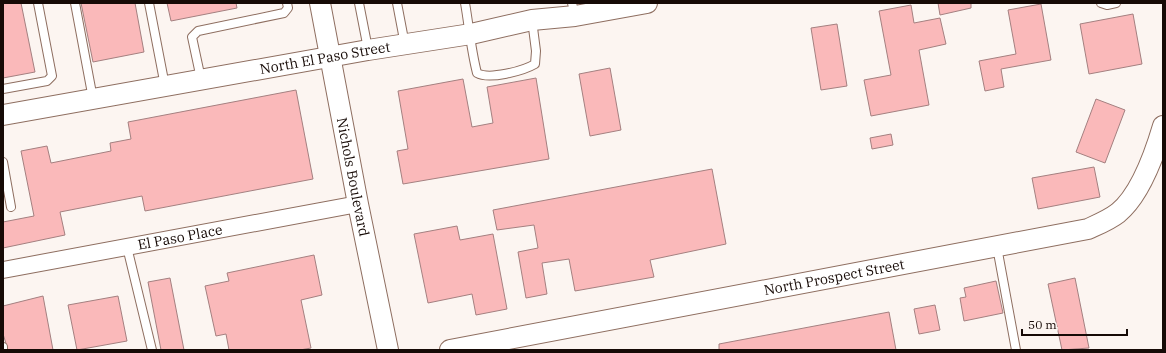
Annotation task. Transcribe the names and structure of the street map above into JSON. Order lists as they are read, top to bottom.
{
  "streets": {
    "street": [
      "North El Paso Street",
      "Nichols Boulevard",
      "El Paso Place",
      "North Prospect Street"
    ]
  },
  "crossings": [
    ["North El Paso Street", "Nichols Boulevard"],
    ["Nichols Boulevard", "El Paso Place"]
  ],
  "scale_bar": "50 m"
}
